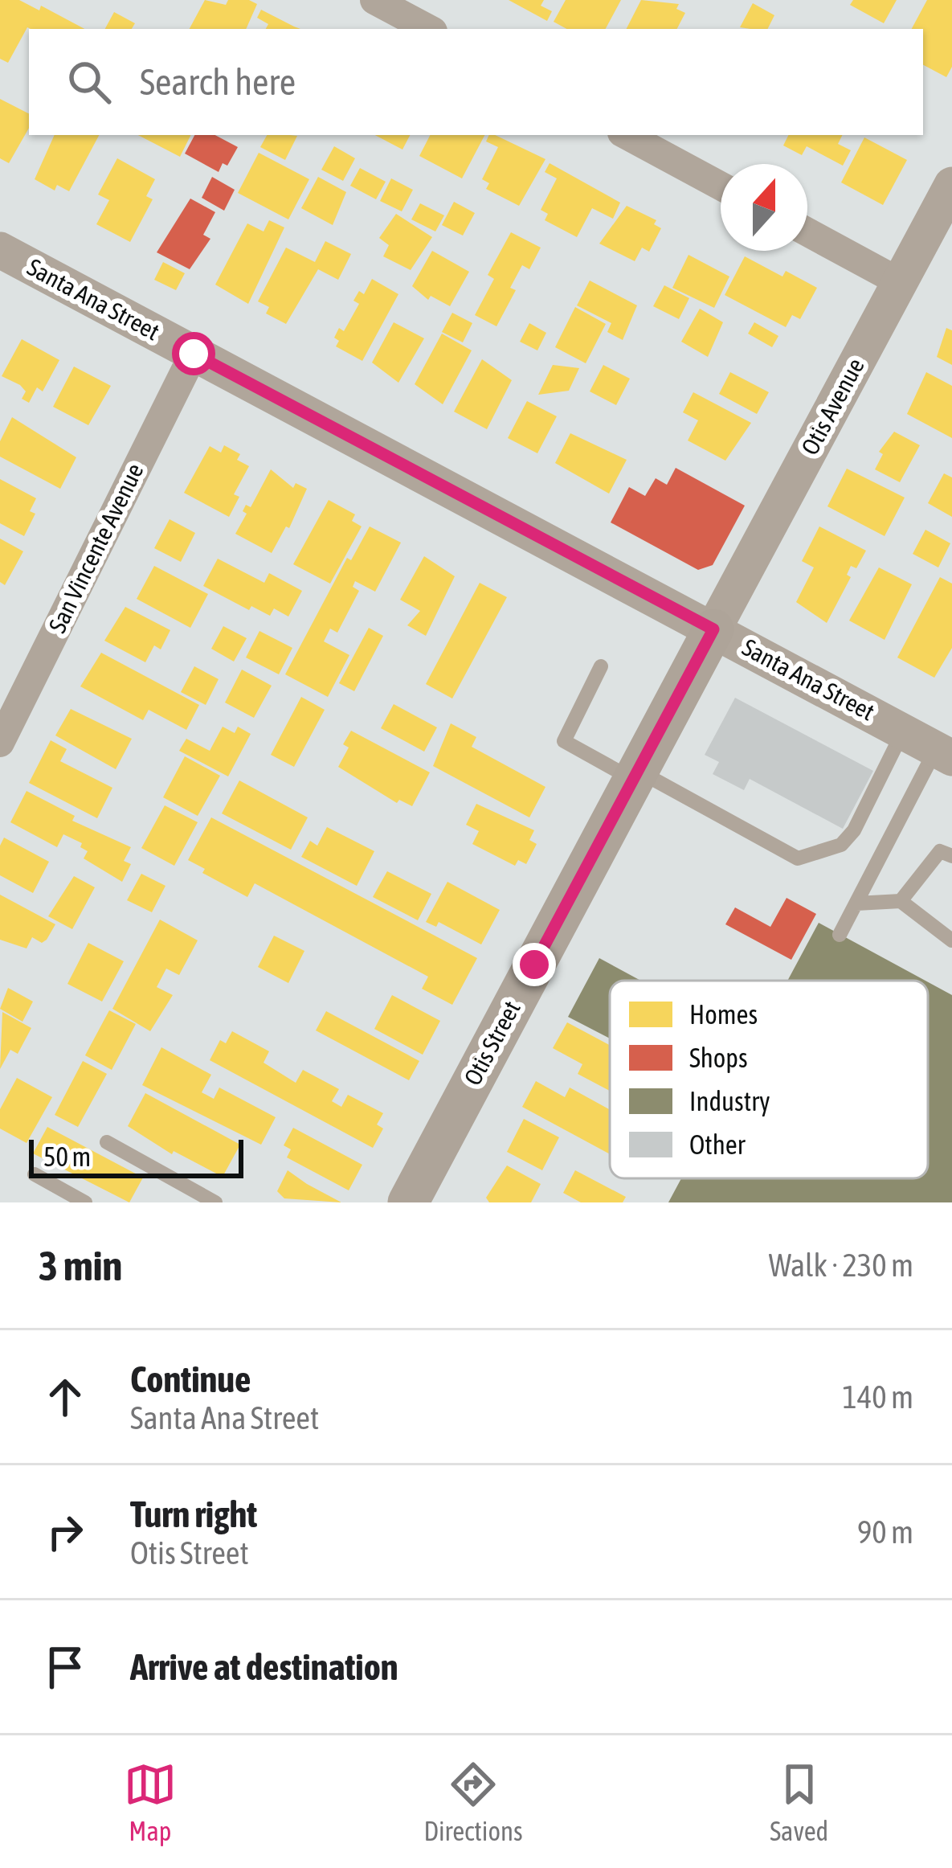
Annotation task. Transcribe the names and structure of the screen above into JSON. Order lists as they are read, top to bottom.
{
  "streets": {
    "main road": ["Otis Street"],
    "street": ["Santa Ana Street", "Otis Avenue", "San Vincente Avenue"]
  },
  "crossings": [
    ["Santa Ana Street", "Otis Avenue"],
    ["Santa Ana Street", "San Vincente Avenue"],
    ["Santa Ana Street", "Otis Street"],
    ["Otis Avenue", "Otis Street"]
  ],
  "legend": [
    "Homes",
    "Shops",
    "Industry",
    "Other"
  ],
  "scale_bar": "50 m",
  "north": "top",
  "page": {
    "search": "Search here",
    "scale": "50 m",
    "heading": ["3 min", "Walk · 230 m"],
    "list": [
      ["Continue", "Santa Ana Street", "140 m"],
      ["Turn right", "Otis Street", "90 m"],
      "Arrive at destination"
    ],
    "nav": ["Map", "Directions", "Saved"]
  }
}
